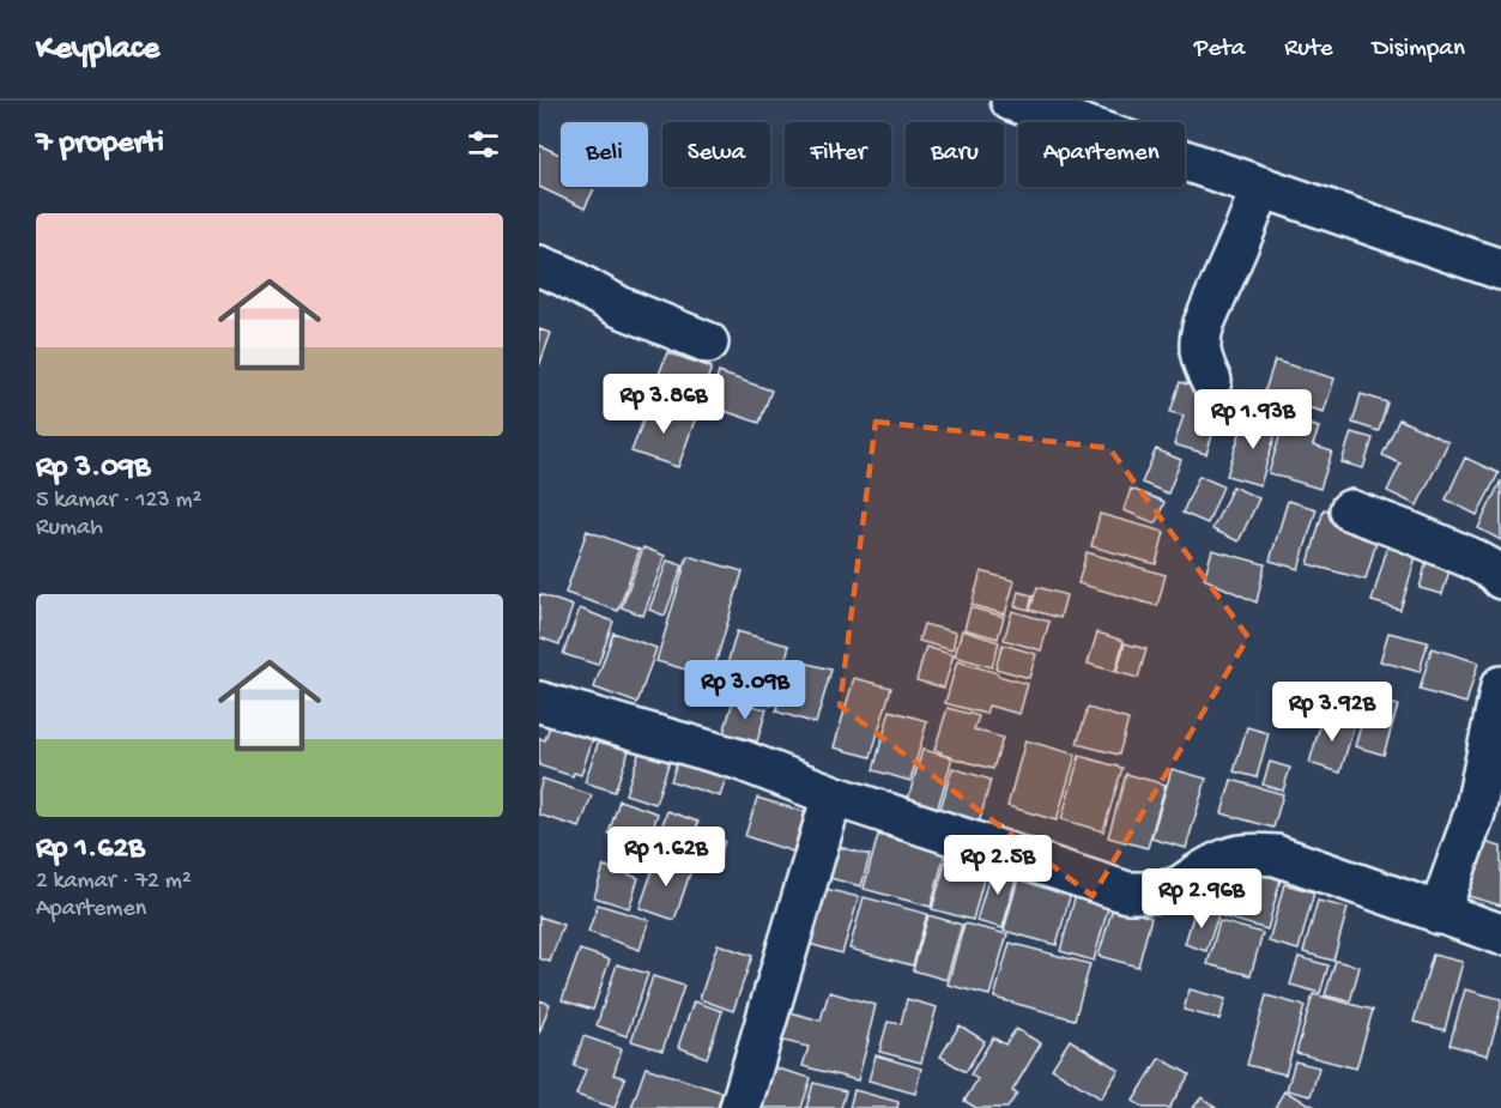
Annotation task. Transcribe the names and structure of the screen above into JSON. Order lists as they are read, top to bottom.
{
  "page": {
    "header": "Keyplace",
    "nav": ["Peta", "Rute", "Disimpan"],
    "heading": "7 properti",
    "chip": [
      "Beli",
      "Sewa",
      "Filter",
      "Baru",
      "Apartemen"
    ],
    "list": [
      {
        "name": "Rp 3.09B",
        "note": "5 kamar · 123 m² · Rumah"
      },
      {
        "name": "Rp 1.62B",
        "note": "2 kamar · 72 m² · Apartemen"
      }
    ],
    "price": [
      "Rp 3.86B",
      "Rp 1.93B",
      "Rp 3.09B",
      "Rp 3.92B",
      "Rp 1.62B",
      "Rp 2.5B",
      "Rp 2.96B"
    ]
  }
}
